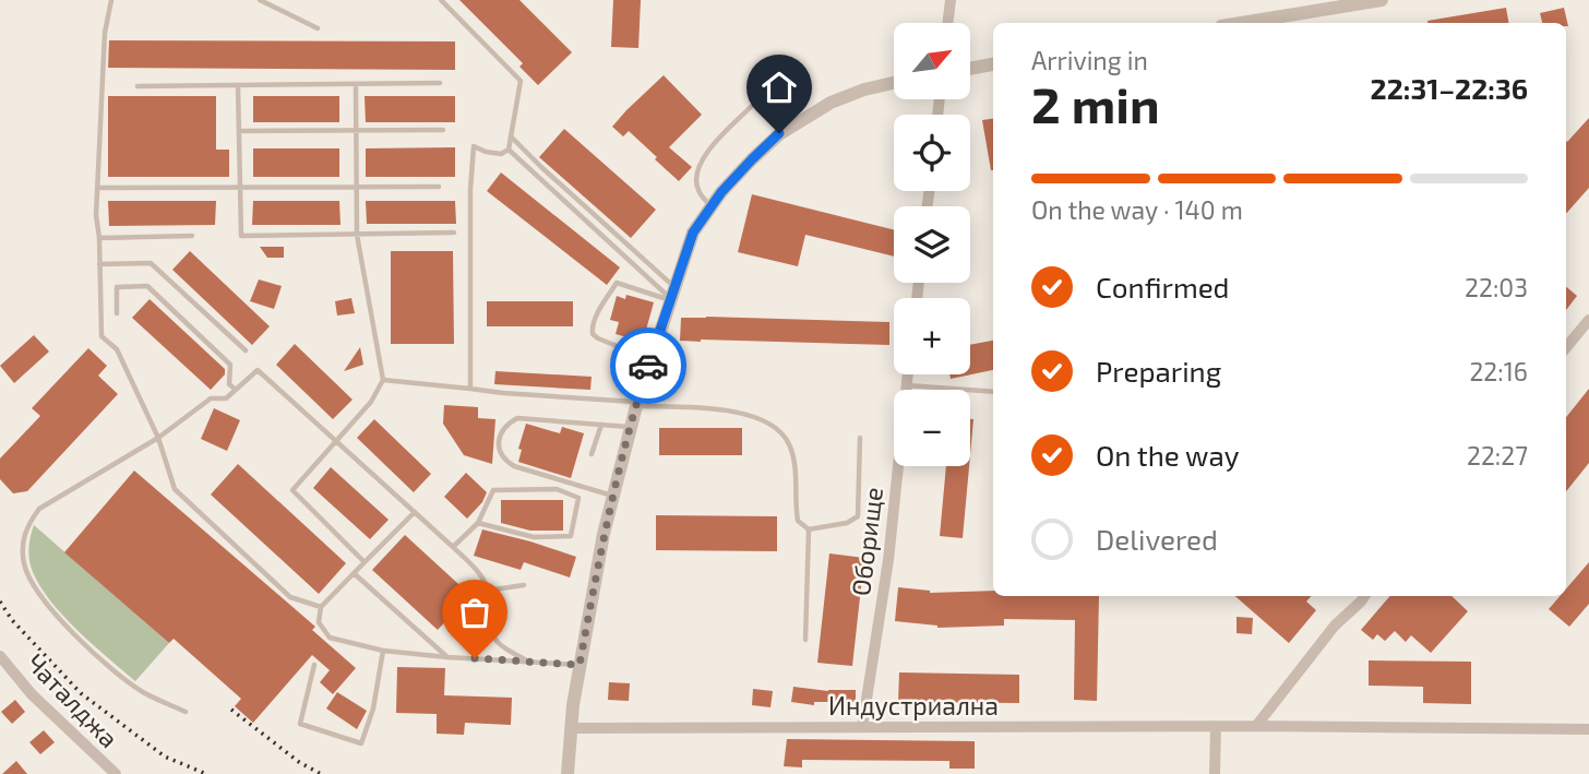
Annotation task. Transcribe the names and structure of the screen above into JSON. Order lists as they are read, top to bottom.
{
  "streets": {
    "street": ["Оборище", "Чаталджа", "Индустриална"]
  },
  "crossings": [
    ["Оборище", "Индустриална"]
  ],
  "north": "top right",
  "page": {
    "map_buttons": ["+", "−"],
    "heading": ["2 min", "Arriving in", "22:31–22:36"],
    "bar": "On the way · 140 m",
    "list": [
      ["Confirmed", "22:03"],
      ["Preparing", "22:16"],
      ["On the way", "22:27"],
      "Delivered"
    ]
  }
}
